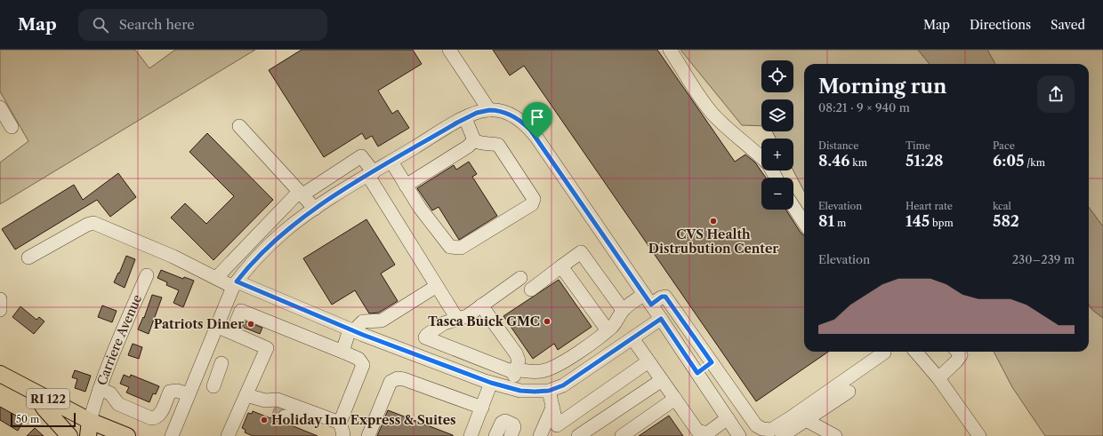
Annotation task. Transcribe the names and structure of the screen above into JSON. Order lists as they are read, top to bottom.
{
  "streets": {
    "main road": ["RI 122"],
    "street": ["Carriere Avenue"]
  },
  "crossings": [
    ["Carriere Avenue", "RI 122"]
  ],
  "places": [
    "CVS Health Distrubution Center",
    "Tasca Buick GMC",
    "Patriots Diner",
    "Holiday Inn Express & Suites"
  ],
  "scale_bar": "50 m",
  "page": {
    "header": "Map",
    "search": "Search here",
    "nav": ["Map", "Directions", "Saved"],
    "map_buttons": ["+", "−"],
    "heading": ["Morning run", "08:21 · 9 × 940 m"],
    "stats": [
      ["Distance", "8.46 km"],
      ["Time", "51:28"],
      ["Pace", "6:05 /km"],
      ["Elevation", "81 m"],
      ["Heart rate", "145 bpm"],
      ["kcal", "582"]
    ],
    "chart": ["Elevation", "230–239 m"],
    "scale": "50 m"
  }
}
